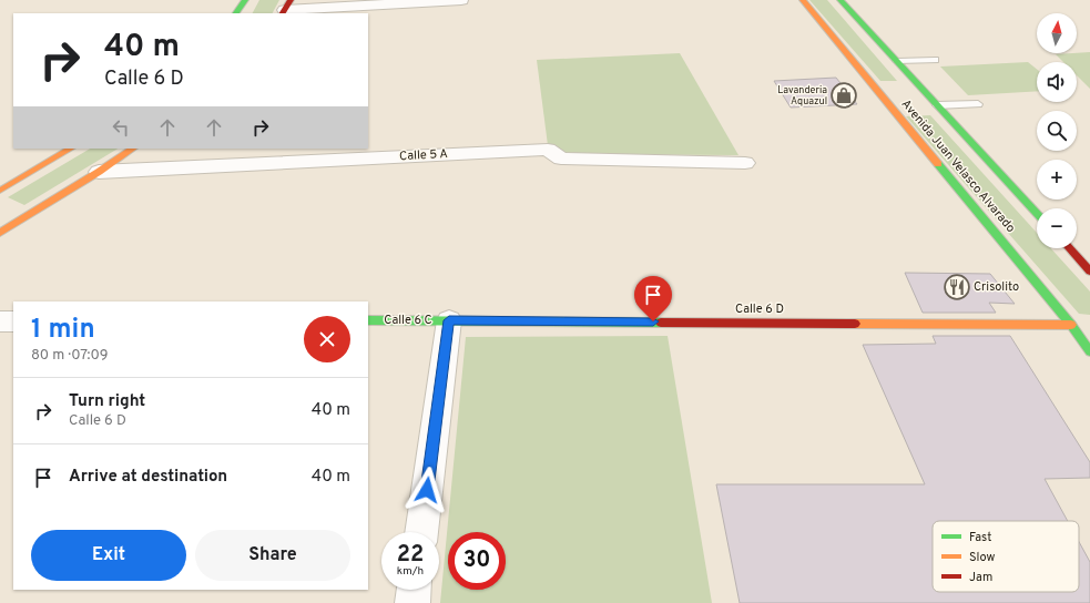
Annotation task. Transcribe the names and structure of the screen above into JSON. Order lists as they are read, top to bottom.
{
  "streets": {
    "main road": ["Avenida Juan Velasco Alvarado", "Calle 6 D", "Calle 6 C"],
    "street": ["Calle 5 A"]
  },
  "crossings": [
    ["Avenida Juan Velasco Alvarado", "Calle 6 D"],
    ["Calle 6 D", "Calle 6 C"]
  ],
  "places": {
    "shop": ["Lavanderia Aquazul"],
    "restaurant": ["Crisolito"]
  },
  "legend": ["Fast", "Slow", "Jam"],
  "north": "top",
  "page": {
    "map_buttons": ["+", "−"],
    "turn": ["40 m", "Calle 6 D"],
    "heading": ["1 min", "80 m · 07:09"],
    "list": [
      {
        "name": "Turn right",
        "note": "Calle 6 D",
        "value": "40 m"
      },
      {
        "name": "Arrive at destination",
        "value": "40 m"
      }
    ],
    "buttons": ["Exit", "Share"],
    "speed": "22 km/h",
    "limit": "30"
  }
}
